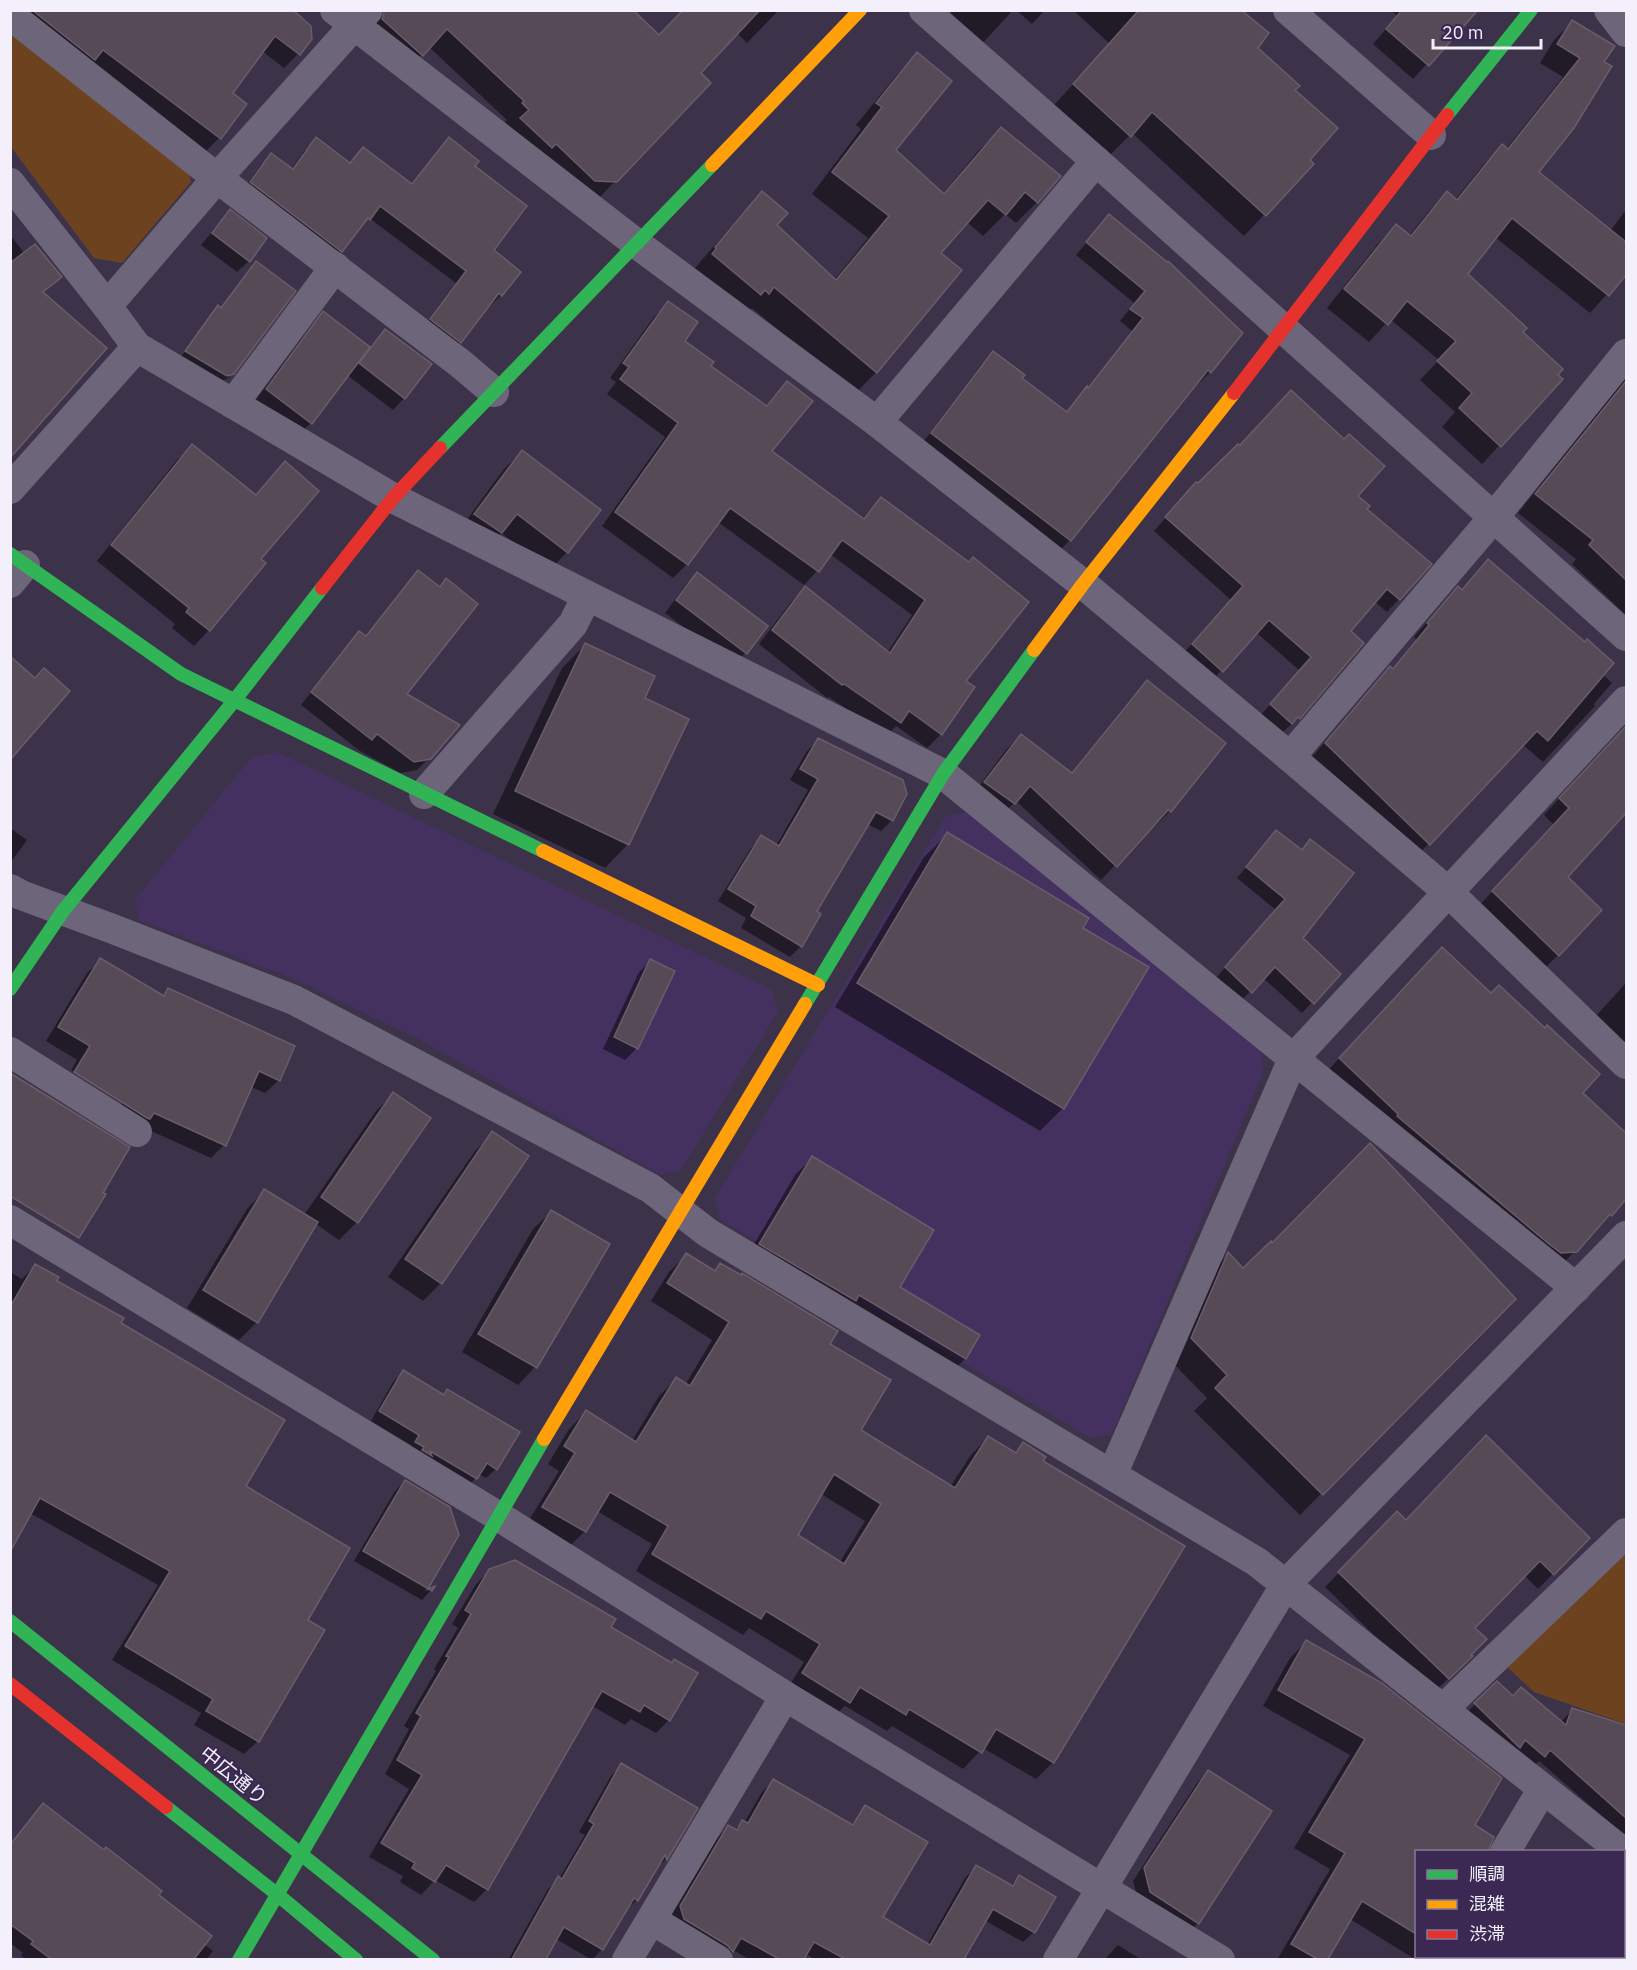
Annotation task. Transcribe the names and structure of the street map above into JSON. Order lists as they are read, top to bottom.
{
  "streets": {
    "street": ["中広通り"]
  },
  "legend": ["順調", "混雑", "渋滞"],
  "scale_bar": "20 m"
}
